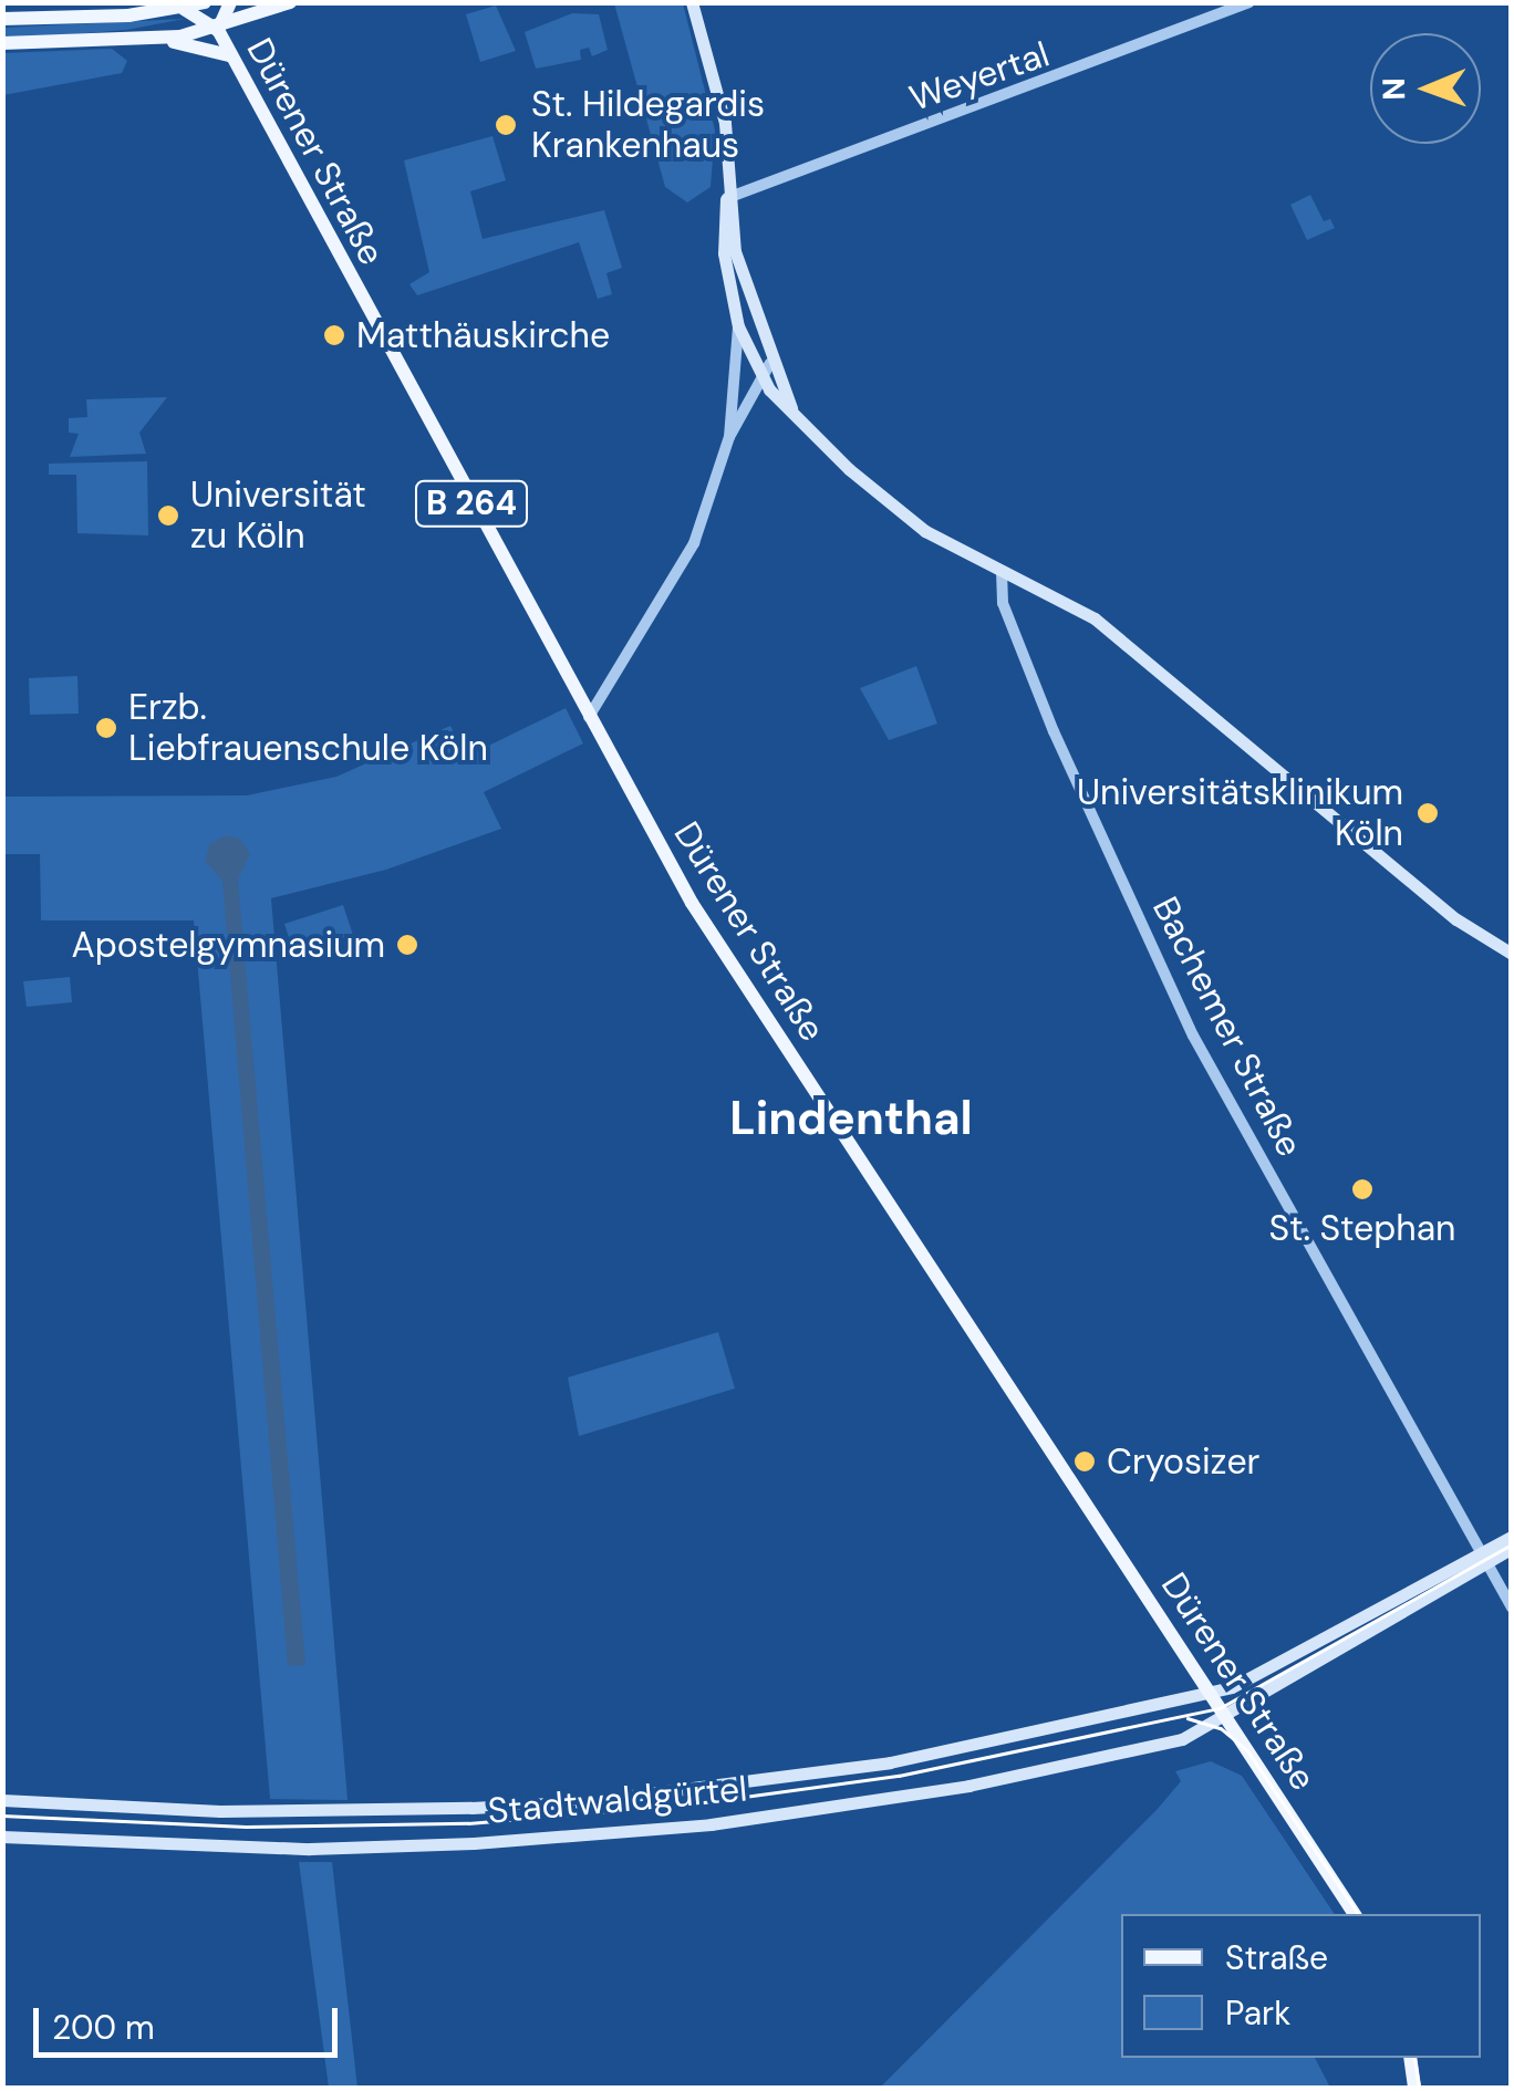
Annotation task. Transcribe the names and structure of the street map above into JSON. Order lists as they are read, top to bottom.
{
  "streets": {
    "main road": ["Dürener Straße", "B 264", "Stadtwaldgürtel"],
    "street": ["Weyertal", "Bachemer Straße"]
  },
  "crossings": [
    ["Dürener Straße", "Stadtwaldgürtel"],
    ["Bachemer Straße", "Stadtwaldgürtel"]
  ],
  "districts": ["Lindenthal"],
  "places": [
    "St. Hildegardis Krankenhaus",
    "Matthäuskirche",
    "Universität zu Köln",
    "Erzb. Liebfrauenschule Köln",
    "Universitätsklinikum Köln",
    "Apostelgymnasium",
    "St. Stephan",
    "Cryosizer"
  ],
  "legend": ["Straße", "Park"],
  "scale_bar": "200 m",
  "north": "left"
}
